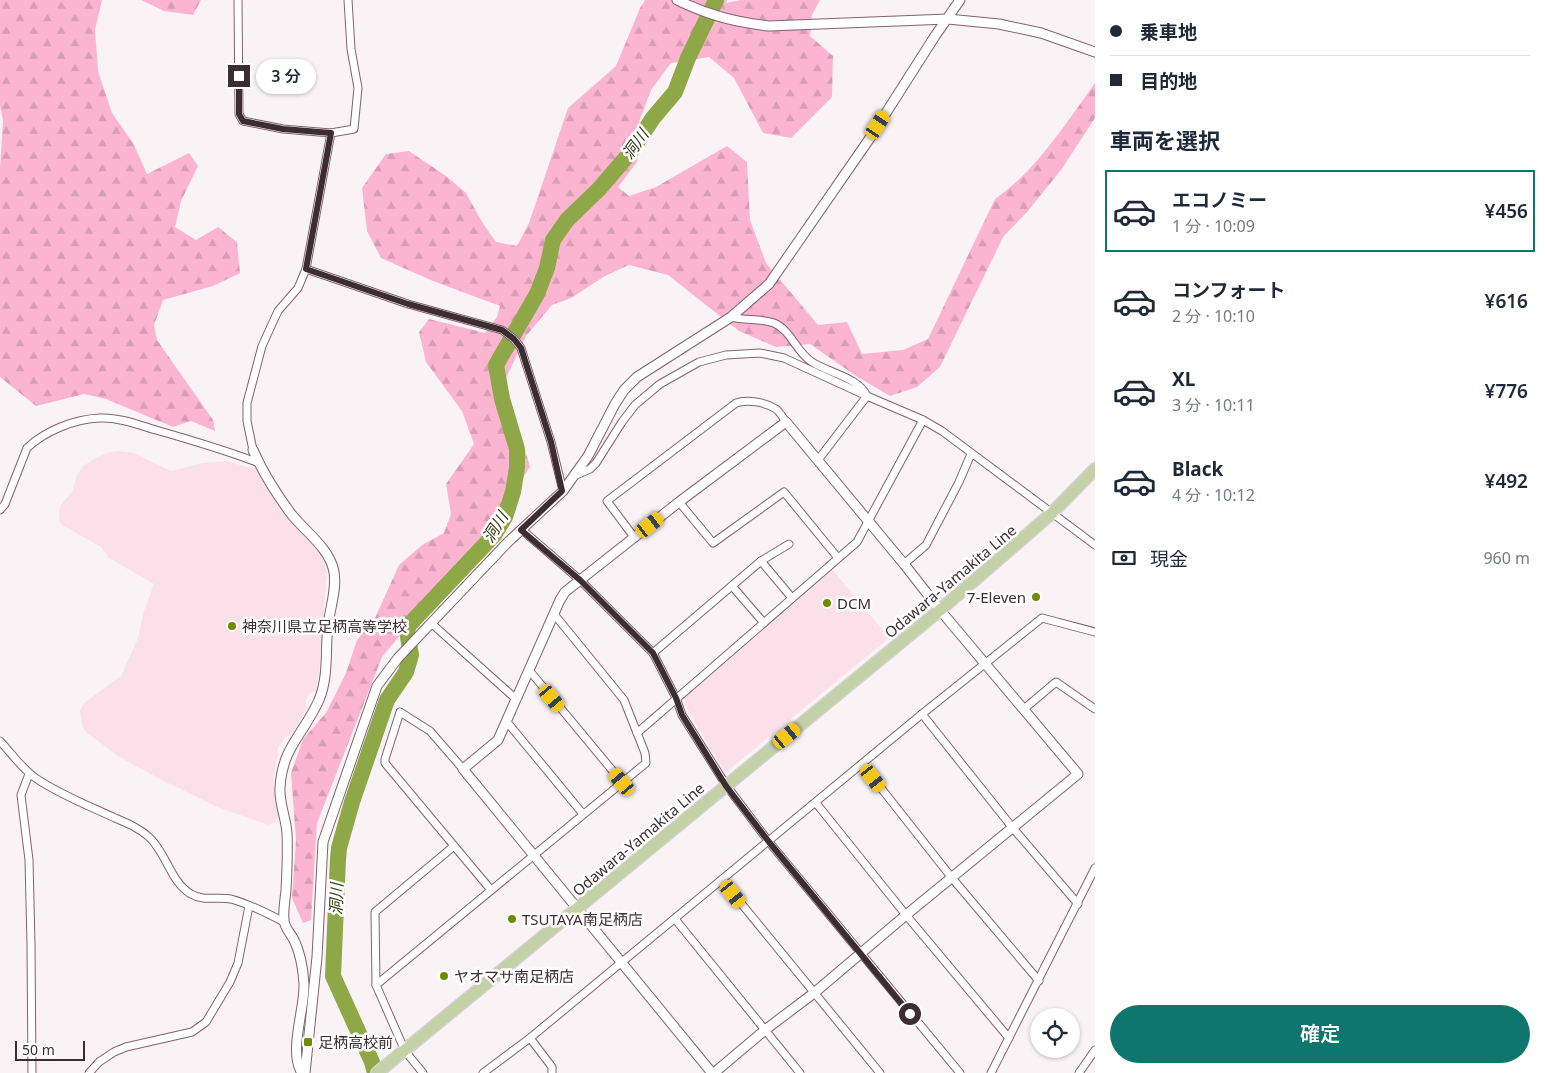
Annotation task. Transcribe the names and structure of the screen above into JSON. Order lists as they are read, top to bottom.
{
  "streets": {
    "main road": ["Odawara-Yamakita Line"]
  },
  "water": ["洞川"],
  "places": {
    "other": [
      "7-Eleven",
      "DCM",
      "神奈川県立足柄高等学校",
      "TSUTAYA南足柄店",
      "ヤオマサ南足柄店"
    ],
    "transit": ["足柄高校前"]
  },
  "scale_bar": "50 m",
  "page": {
    "banner": ["乗車地", "目的地"],
    "bubble": "3 分",
    "heading": "車両を選択",
    "list": [
      {
        "name": "エコノミー",
        "note": "1 分 · 10:09",
        "value": "¥456"
      },
      {
        "name": "コンフォート",
        "note": "2 分 · 10:10",
        "value": "¥616"
      },
      {
        "name": "XL",
        "note": "3 分 · 10:11",
        "value": "¥776"
      },
      {
        "name": "Black",
        "note": "4 分 · 10:12",
        "value": "¥492"
      }
    ],
    "pay": ["現金", "960 m"],
    "buttons": "確定",
    "scale": "50 m"
  }
}
